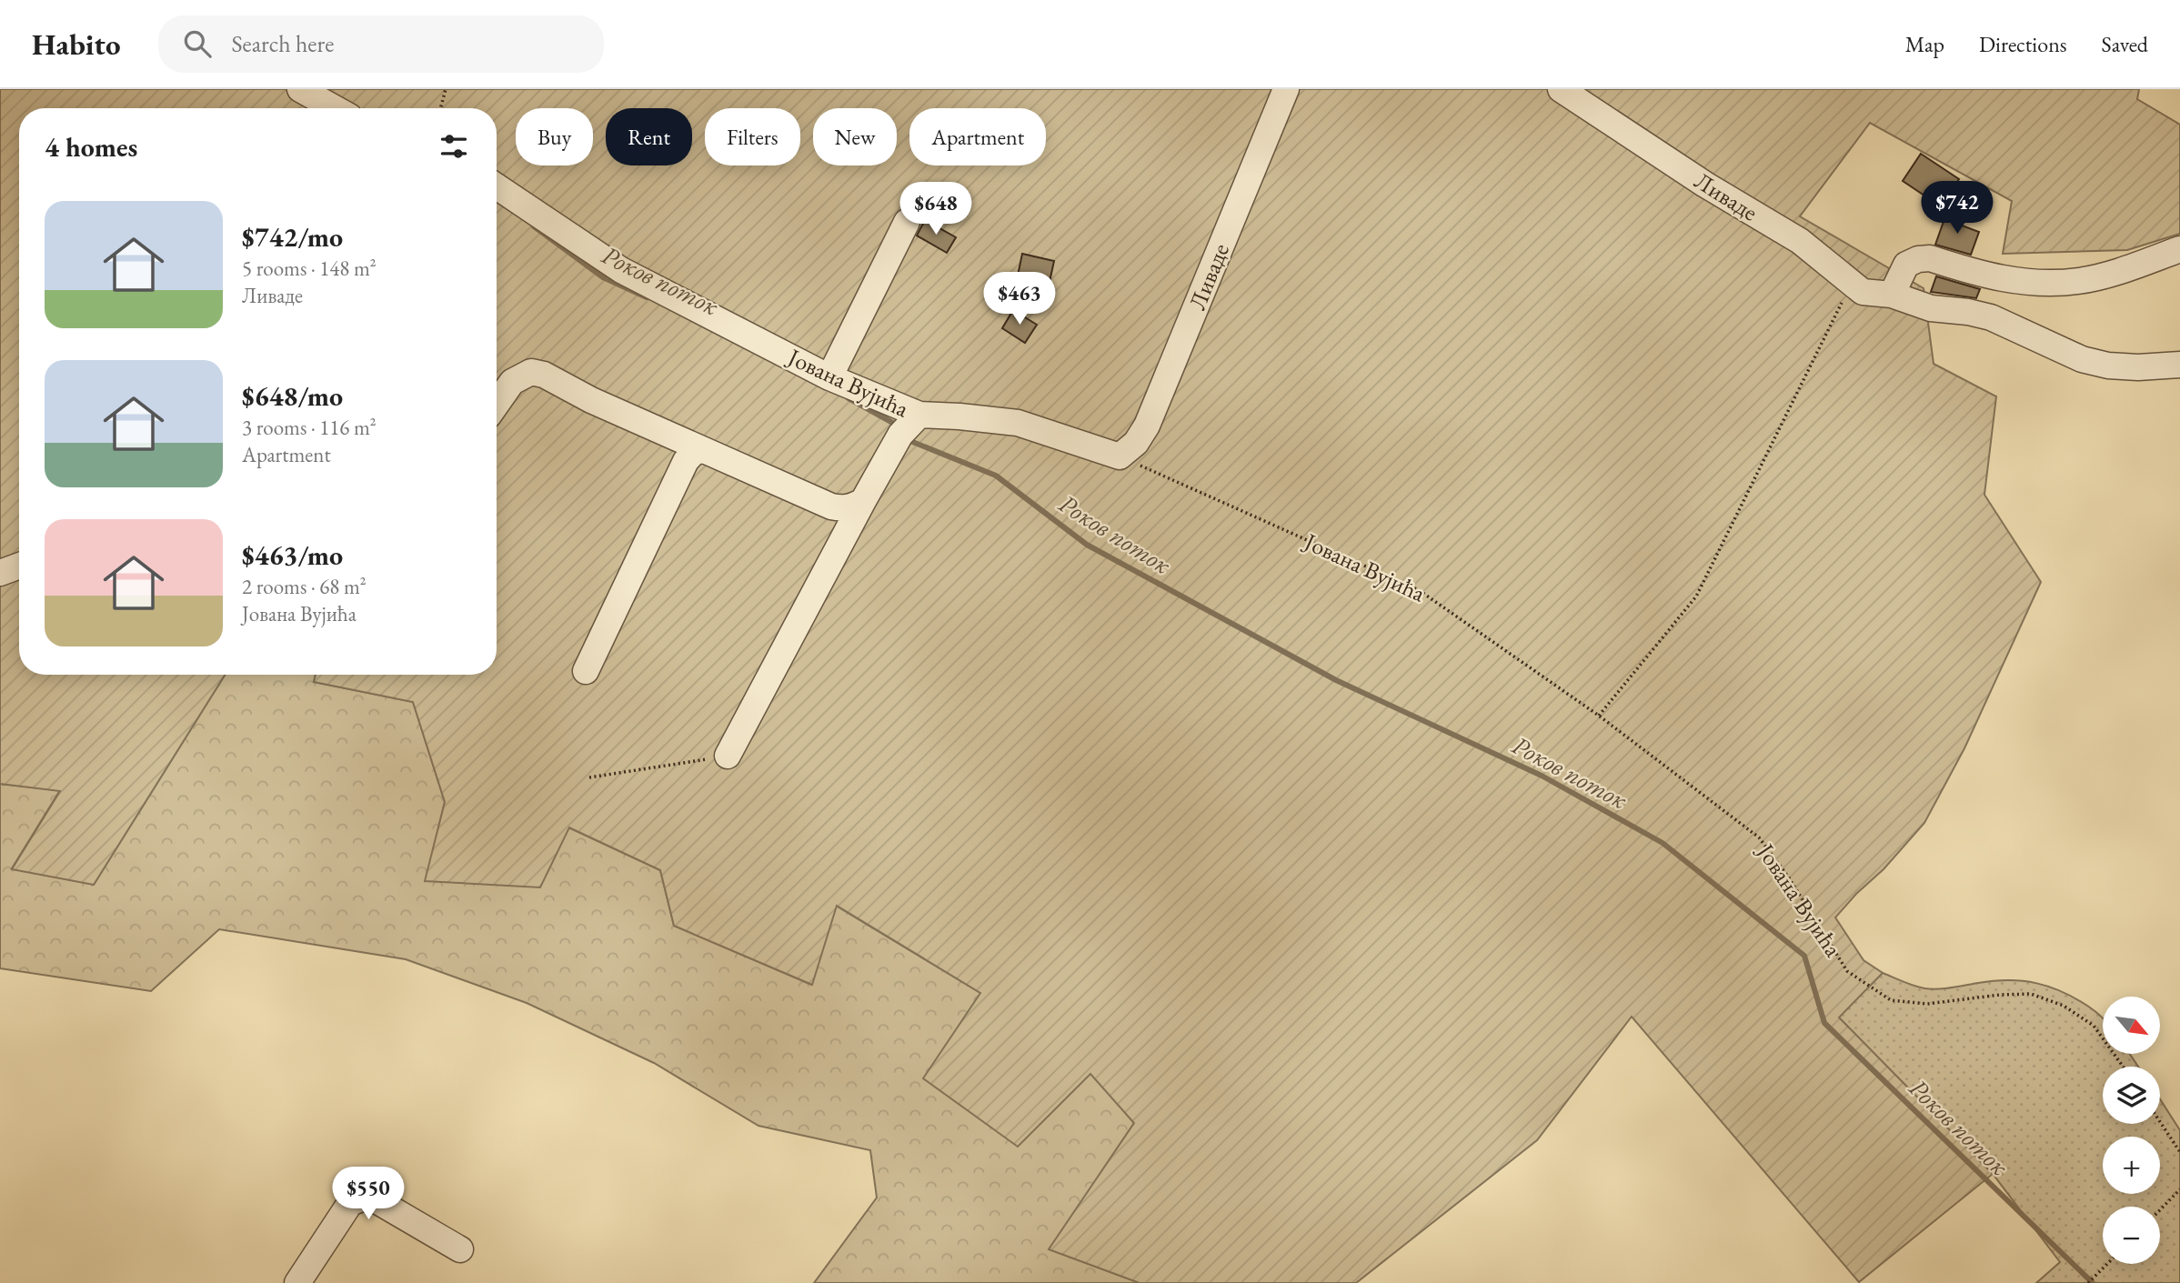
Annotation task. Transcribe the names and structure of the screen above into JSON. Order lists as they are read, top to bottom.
{
  "streets": {
    "street": ["Ливаде", "Јована Вујића"]
  },
  "crossings": [
    ["Ливаде", "Јована Вујића"]
  ],
  "water": ["Роков поток"],
  "north": "bottom right",
  "page": {
    "header": "Habito",
    "search": "Search here",
    "nav": ["Map", "Directions", "Saved"],
    "chip": [
      "Buy",
      "Rent",
      "Filters",
      "New",
      "Apartment"
    ],
    "heading": "4 homes",
    "price": [
      "$742",
      "$648",
      "$463",
      "$550"
    ],
    "list": [
      {
        "name": "$742/mo",
        "note": "5 rooms · 148 m² · Ливаде"
      },
      {
        "name": "$648/mo",
        "note": "3 rooms · 116 m² · Apartment"
      },
      {
        "name": "$463/mo",
        "note": "2 rooms · 68 m² · Јована Вујића"
      }
    ],
    "map_buttons": ["+", "−"]
  }
}
